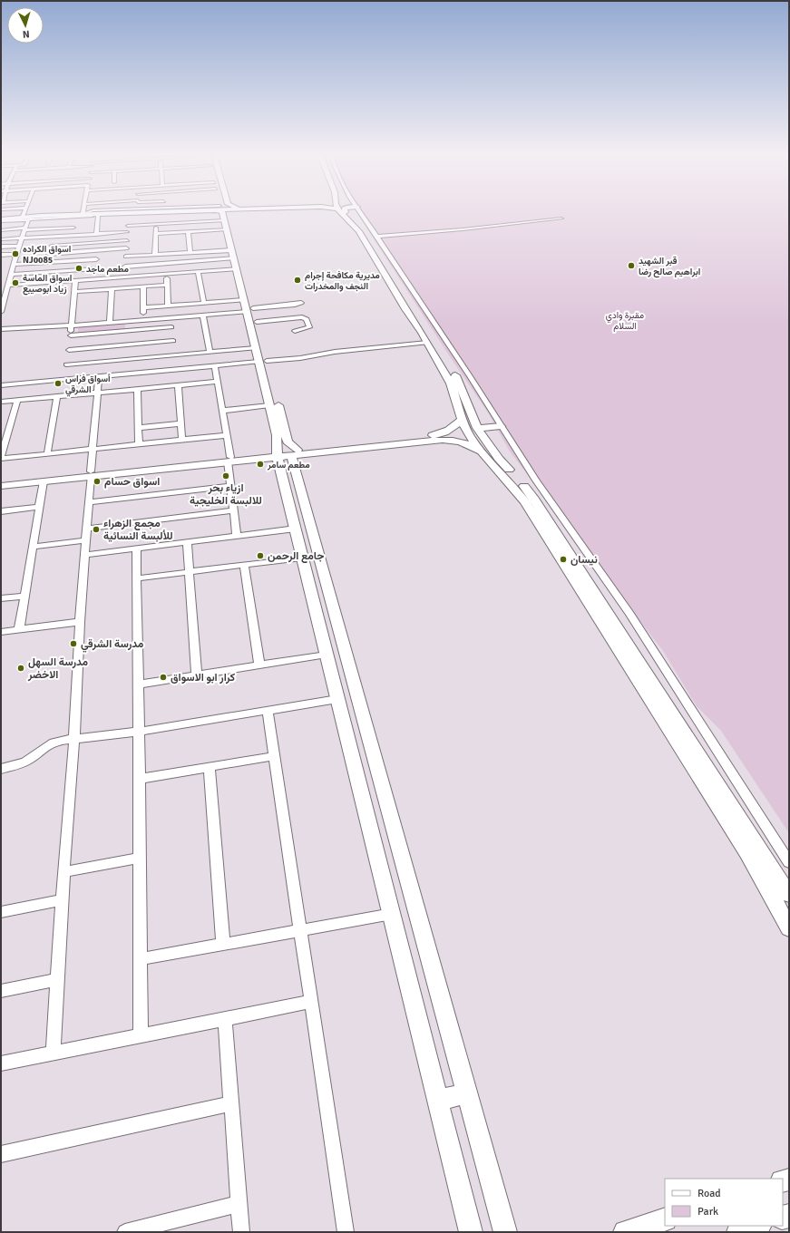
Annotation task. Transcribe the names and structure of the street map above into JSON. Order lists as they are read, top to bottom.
{
  "parks": ["مقبرة وادي السلام"],
  "places": [
    "اسواق الكراده NJ0085",
    "قبر الشهيد ابراهيم صالح رضا",
    "مطعم ماجد",
    "مديرية مكافحة إجرام النجف والمخدرات",
    "اسواق الماسة زياد ابوصيبع",
    "أسواق فراس الشرقي",
    "مطعم سامر",
    "ازياء بحر للالبسة الخليجية",
    "اسواق حسام",
    "مجمع الزهراء للألبسة النسائية",
    "جامع الرحمن",
    "نيسان",
    "مدرسة الشرقي",
    "مدرسة السهل الاخضر",
    "كرار ابو الاسواق"
  ],
  "legend": ["Road", "Park"],
  "north": "bottom"
}
